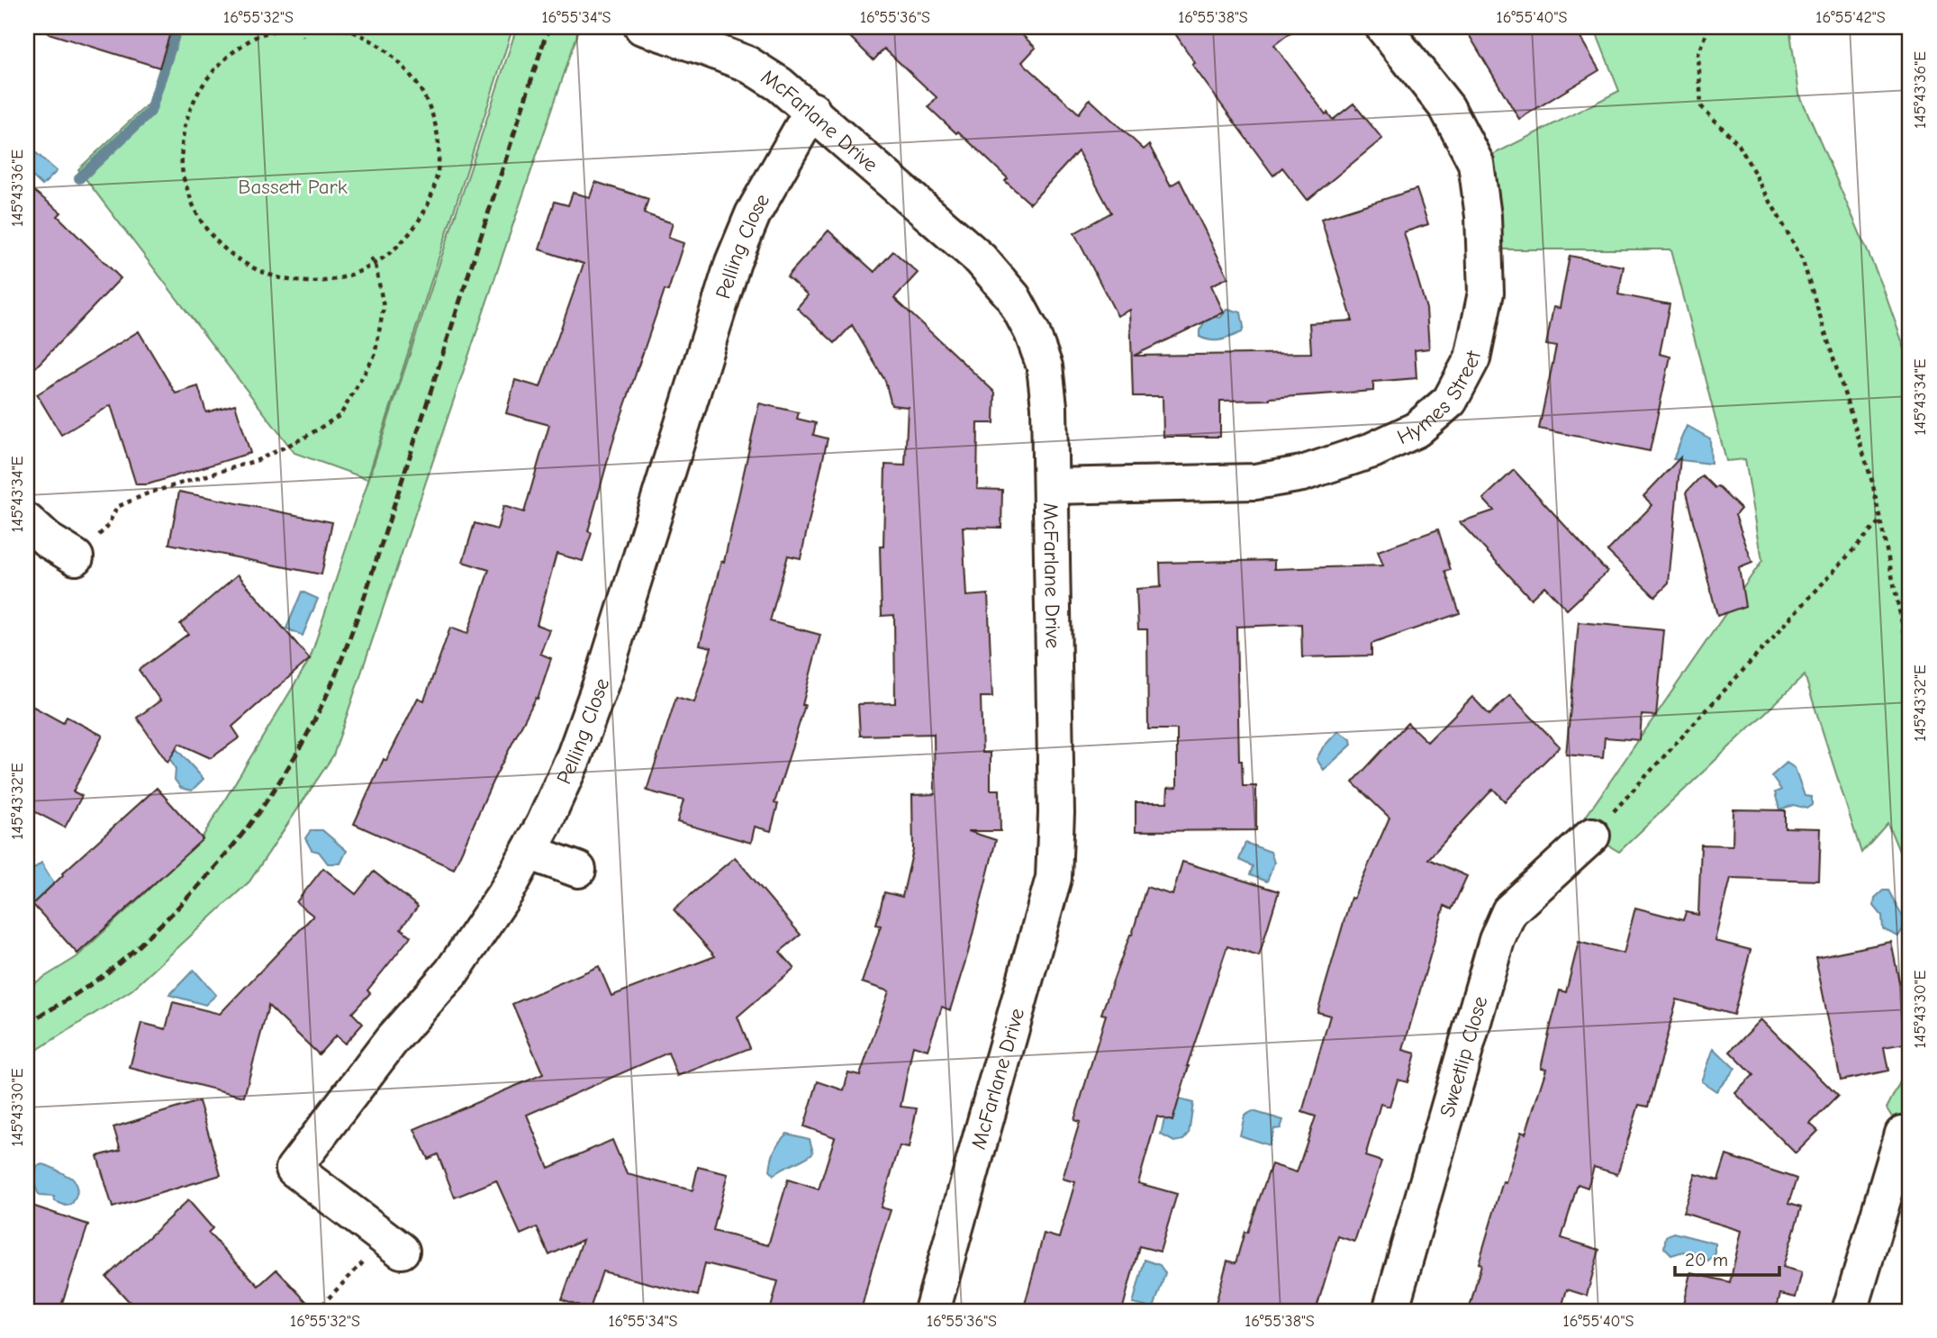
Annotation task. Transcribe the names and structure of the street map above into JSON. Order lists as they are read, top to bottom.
{
  "streets": {
    "street": [
      "McFarlane Drive",
      "Pelling Close",
      "Hymes Street",
      "Sweetlip Close"
    ]
  },
  "crossings": [
    ["McFarlane Drive", "Pelling Close"],
    ["McFarlane Drive", "Hymes Street"]
  ],
  "parks": ["Bassett Park"],
  "scale_bar": "20 m",
  "coordinates": [
    "16°55'32\"S",
    "16°55'34\"S",
    "16°55'36\"S",
    "16°55'38\"S",
    "16°55'40\"S",
    "16°55'42\"S",
    "145°43'36\"E",
    "145°43'34\"E",
    "145°43'32\"E",
    "145°43'30\"E"
  ]
}
